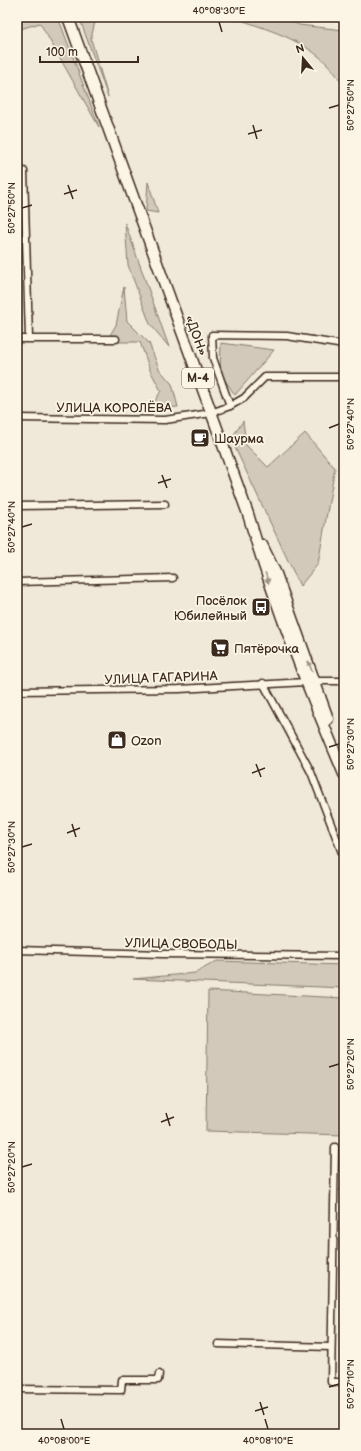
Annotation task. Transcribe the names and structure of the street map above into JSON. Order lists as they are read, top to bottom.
{
  "streets": {
    "main road": ["«ДОН»", "М-4"],
    "street": ["УЛИЦА КОРОЛЁВА", "УЛИЦА ГАГАРИНА", "УЛИЦА СВОБОДЫ"]
  },
  "crossings": [
    ["«ДОН»", "УЛИЦА КОРОЛЁВА"],
    ["«ДОН»", "УЛИЦА ГАГАРИНА"]
  ],
  "places": {
    "cafe": ["Шаурма"],
    "bus stop": ["Посёлок Юбилейный"],
    "supermarket": ["Пятёрочка"],
    "shop": ["Ozon"]
  },
  "scale_bar": "100 m",
  "north": "top",
  "coordinates": [
    "40°08'30\"E",
    "50°27'50\"N",
    "50°27'40\"N",
    "50°27'30\"N",
    "50°27'20\"N",
    "50°27'10\"N",
    "40°08'00\"E",
    "40°08'10\"E"
  ]
}
